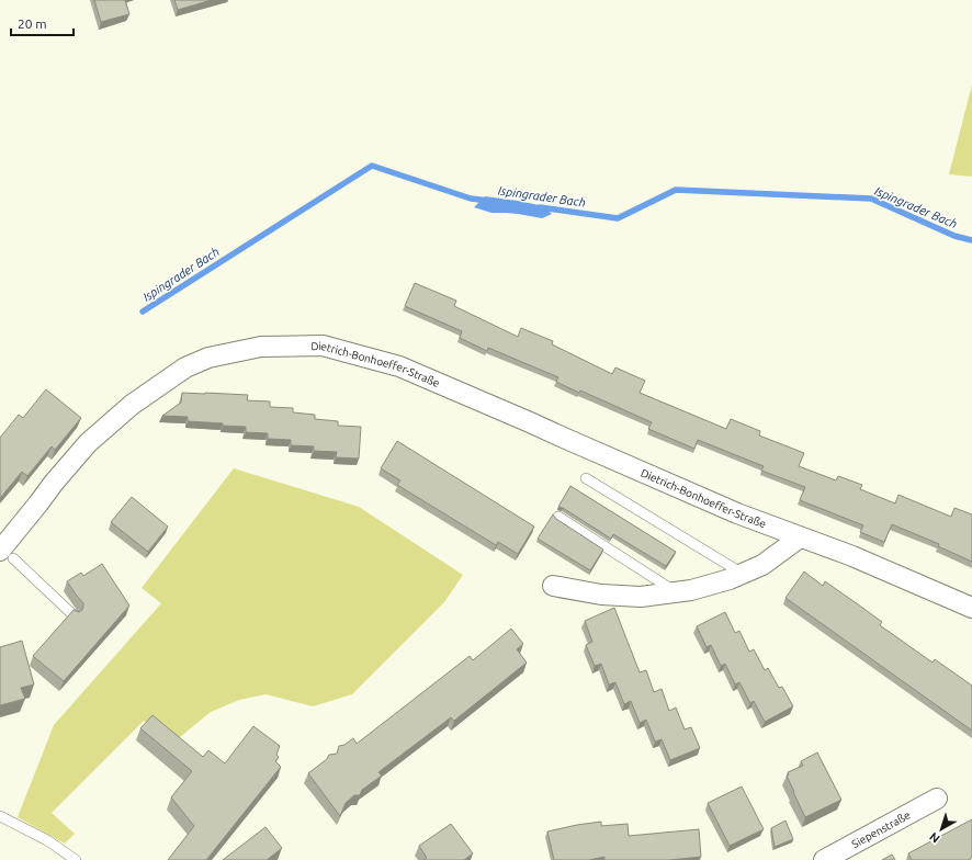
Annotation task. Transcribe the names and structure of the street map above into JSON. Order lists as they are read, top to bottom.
{
  "streets": {
    "street": ["Dietrich-Bonhoeffer-Straße", "Siepenstraße"]
  },
  "water": ["Ispingrader Bach"],
  "scale_bar": "20 m",
  "north": "bottom left"
}
